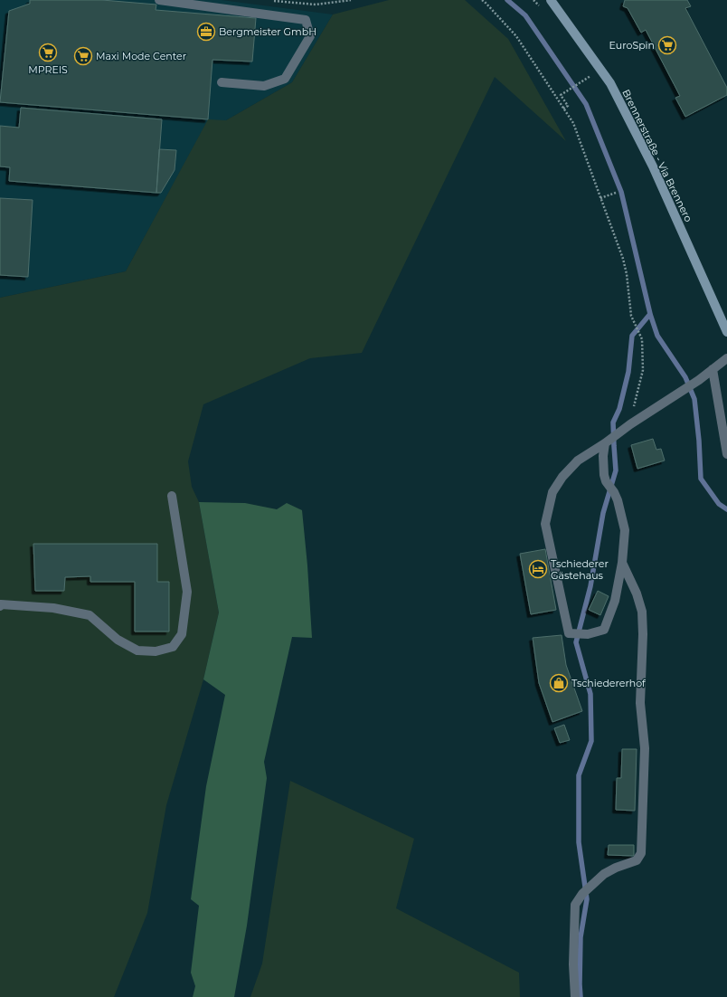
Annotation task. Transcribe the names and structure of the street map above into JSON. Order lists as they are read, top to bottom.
{
  "streets": {
    "main road": ["Brennerstraße - Via Brennero"]
  },
  "places": {
    "office": ["Bergmeister GmbH"],
    "supermarket": ["EuroSpin", "MPREIS", "Maxi Mode Center"],
    "hotel": ["Tschiederer Gästehaus"],
    "shop": ["Tschiedererhof"]
  }
}
